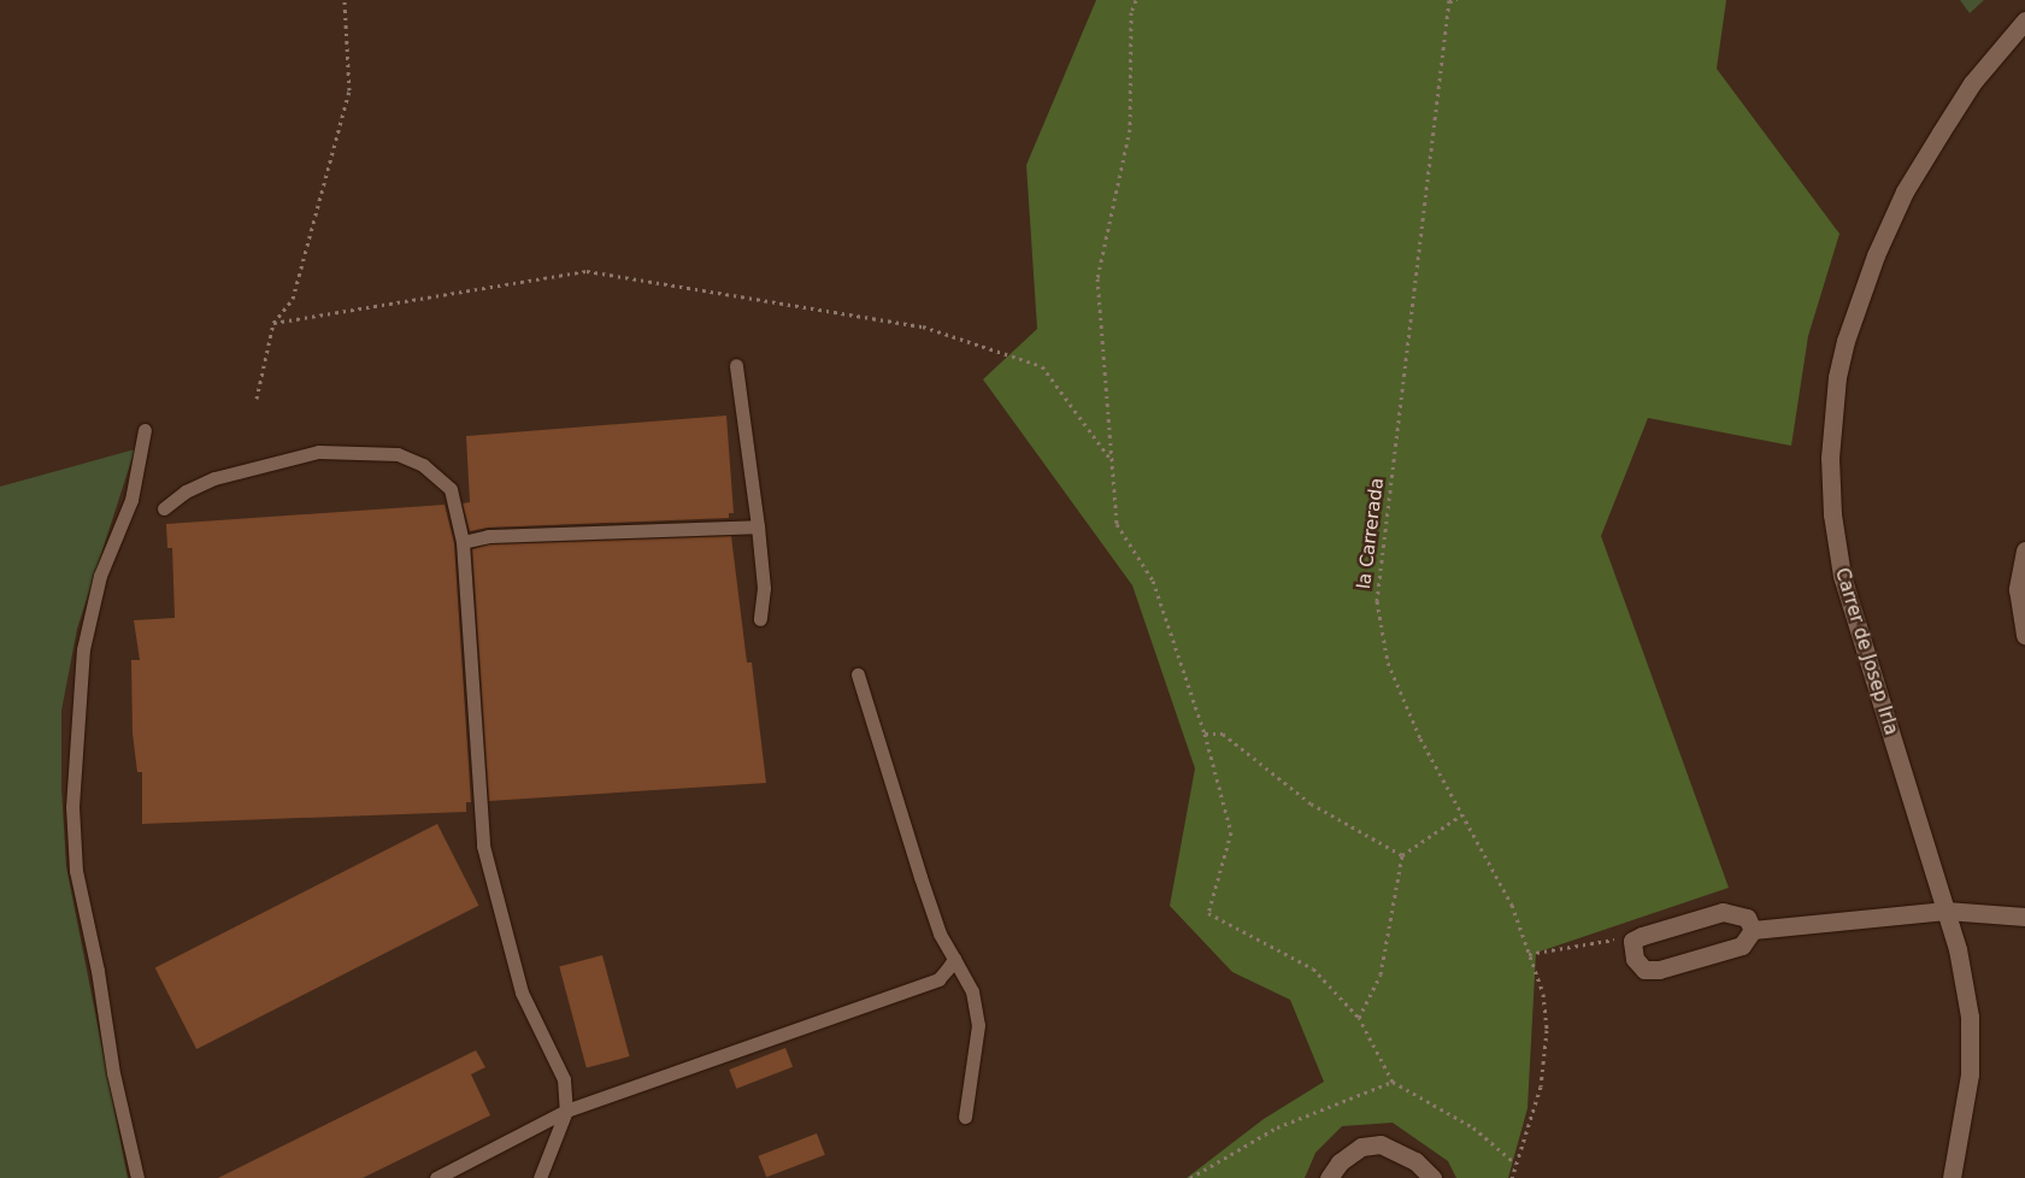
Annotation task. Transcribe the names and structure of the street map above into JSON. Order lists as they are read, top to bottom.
{
  "streets": {
    "street": ["Carrer de Josep Irla"],
    "path": ["la Carrerada"]
  }
}
